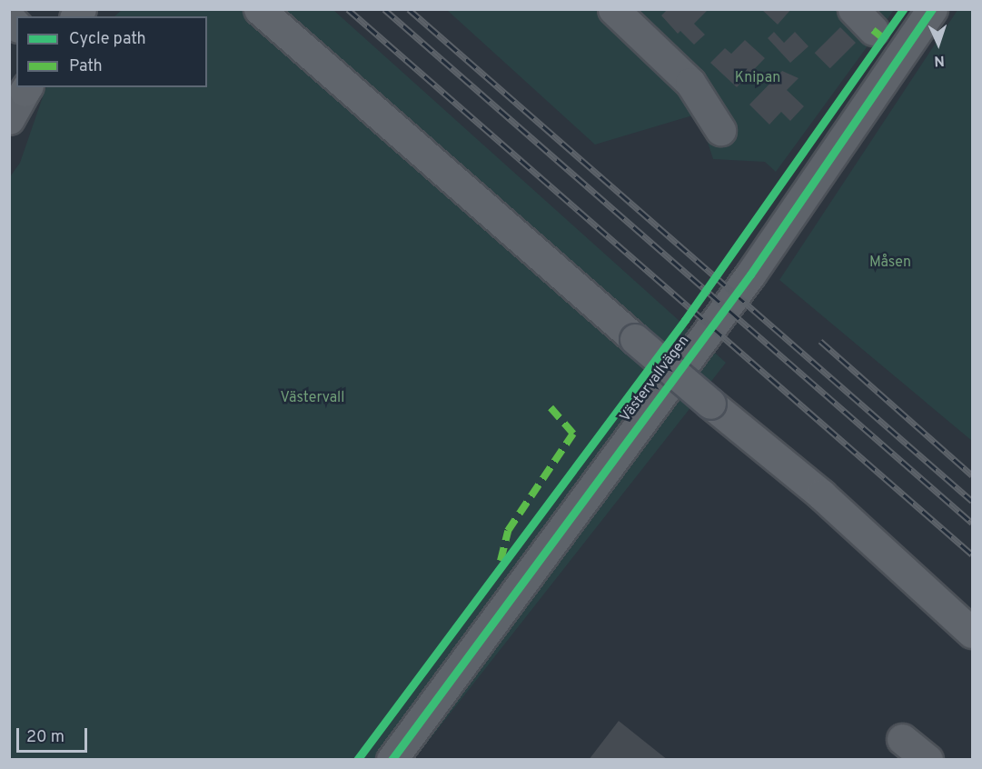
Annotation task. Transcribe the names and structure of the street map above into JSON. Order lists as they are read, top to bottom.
{
  "streets": {
    "street": ["Västervallvägen"]
  },
  "parks": ["Knipan", "Måsen", "Västervall"],
  "legend": ["Cycle path", "Path"],
  "scale_bar": "20 m",
  "north": "bottom"
}
